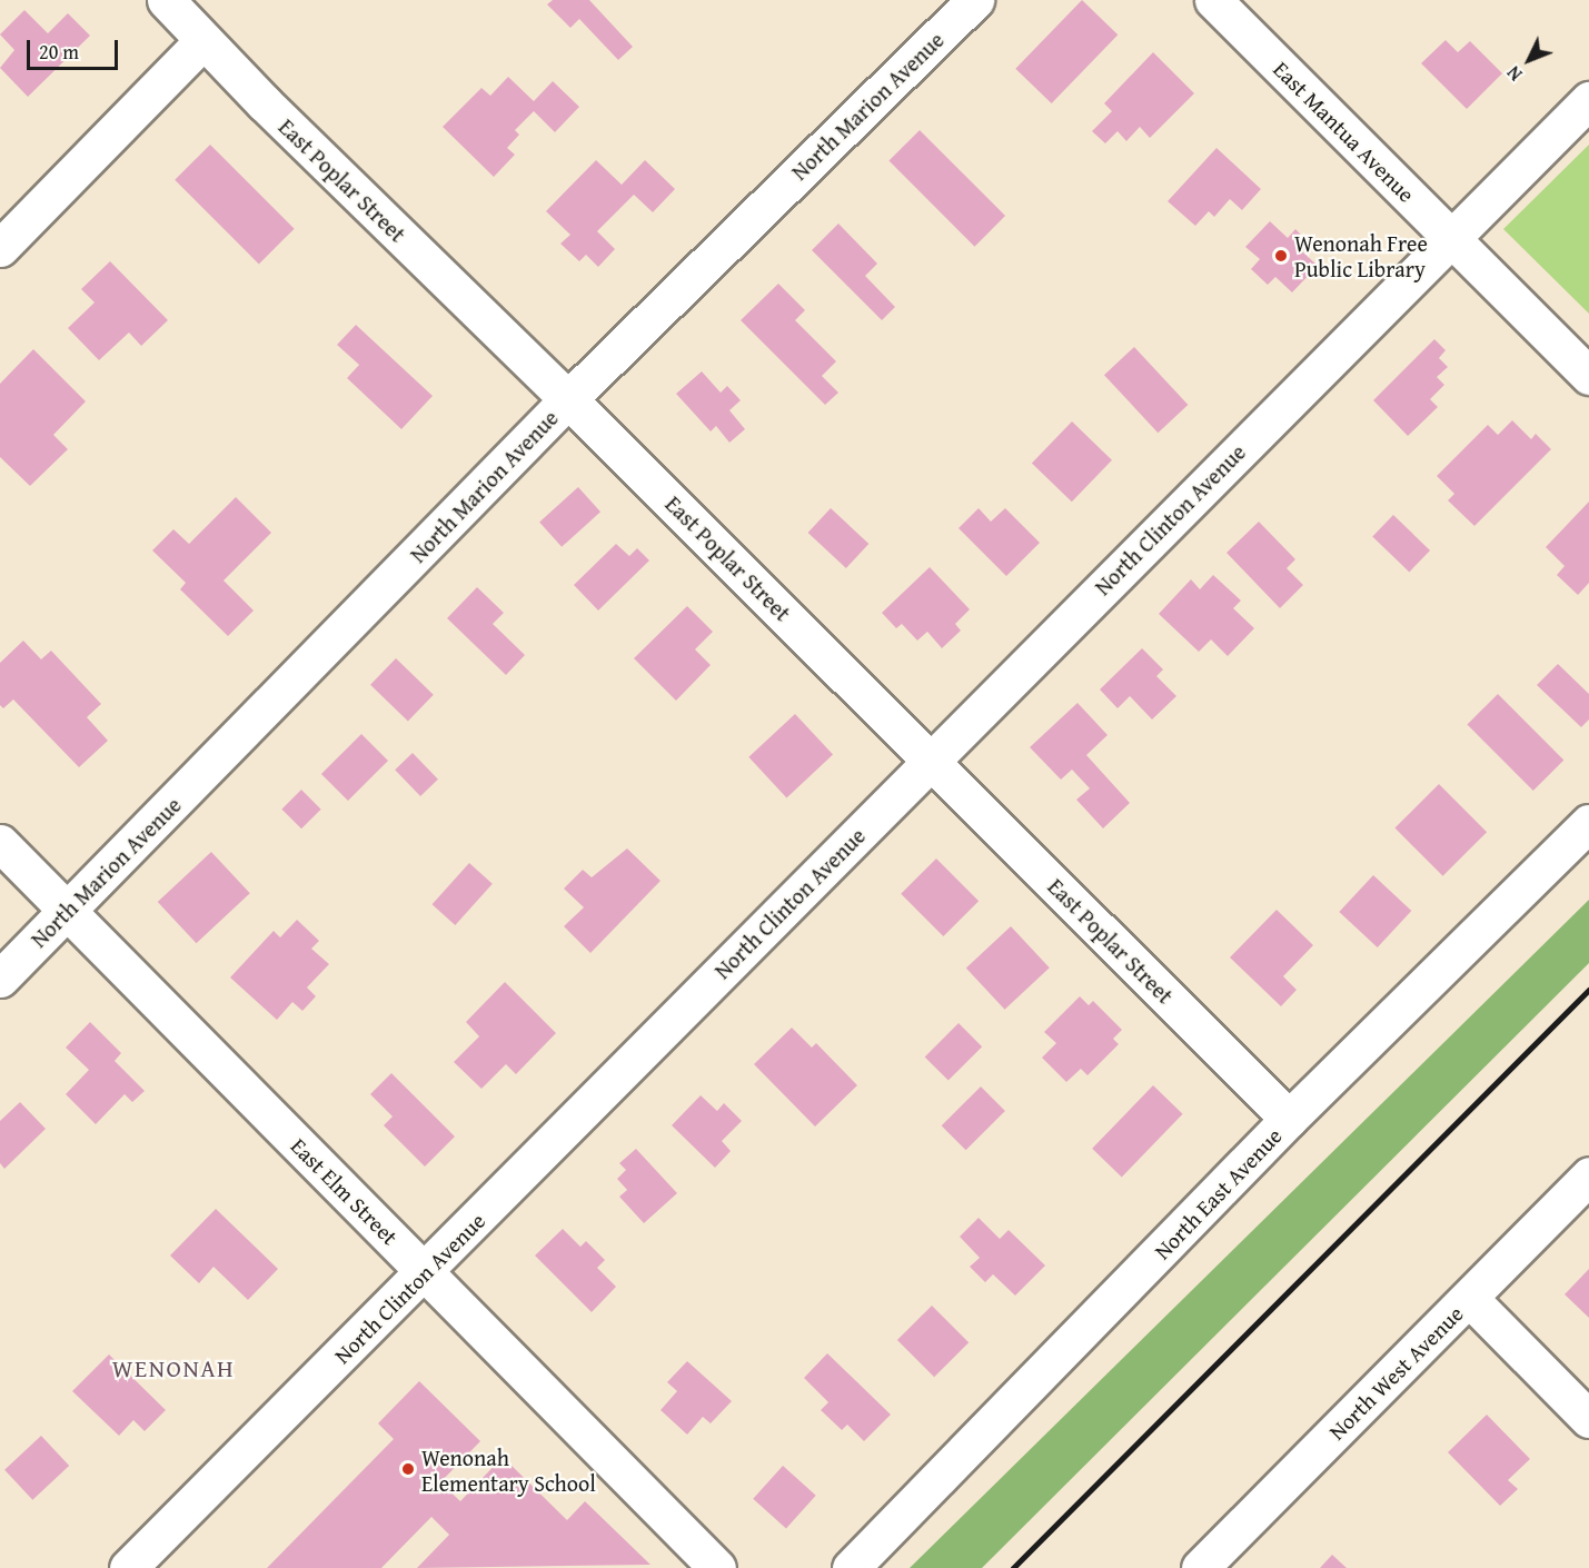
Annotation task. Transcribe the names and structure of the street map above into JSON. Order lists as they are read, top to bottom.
{
  "streets": {
    "street": [
      "North Marion Avenue",
      "East Mantua Avenue",
      "East Poplar Street",
      "North Clinton Avenue",
      "East Elm Street",
      "North East Avenue",
      "North West Avenue"
    ]
  },
  "crossings": [
    ["North Marion Avenue", "East Poplar Street"],
    ["North Marion Avenue", "East Elm Street"],
    ["East Mantua Avenue", "North Clinton Avenue"],
    ["East Poplar Street", "North Clinton Avenue"],
    ["East Poplar Street", "North East Avenue"],
    ["North Clinton Avenue", "East Elm Street"]
  ],
  "districts": ["WENONAH"],
  "places": ["Wenonah Free Public Library", "Wenonah Elementary School"],
  "scale_bar": "20 m",
  "north": "bottom left"
}
